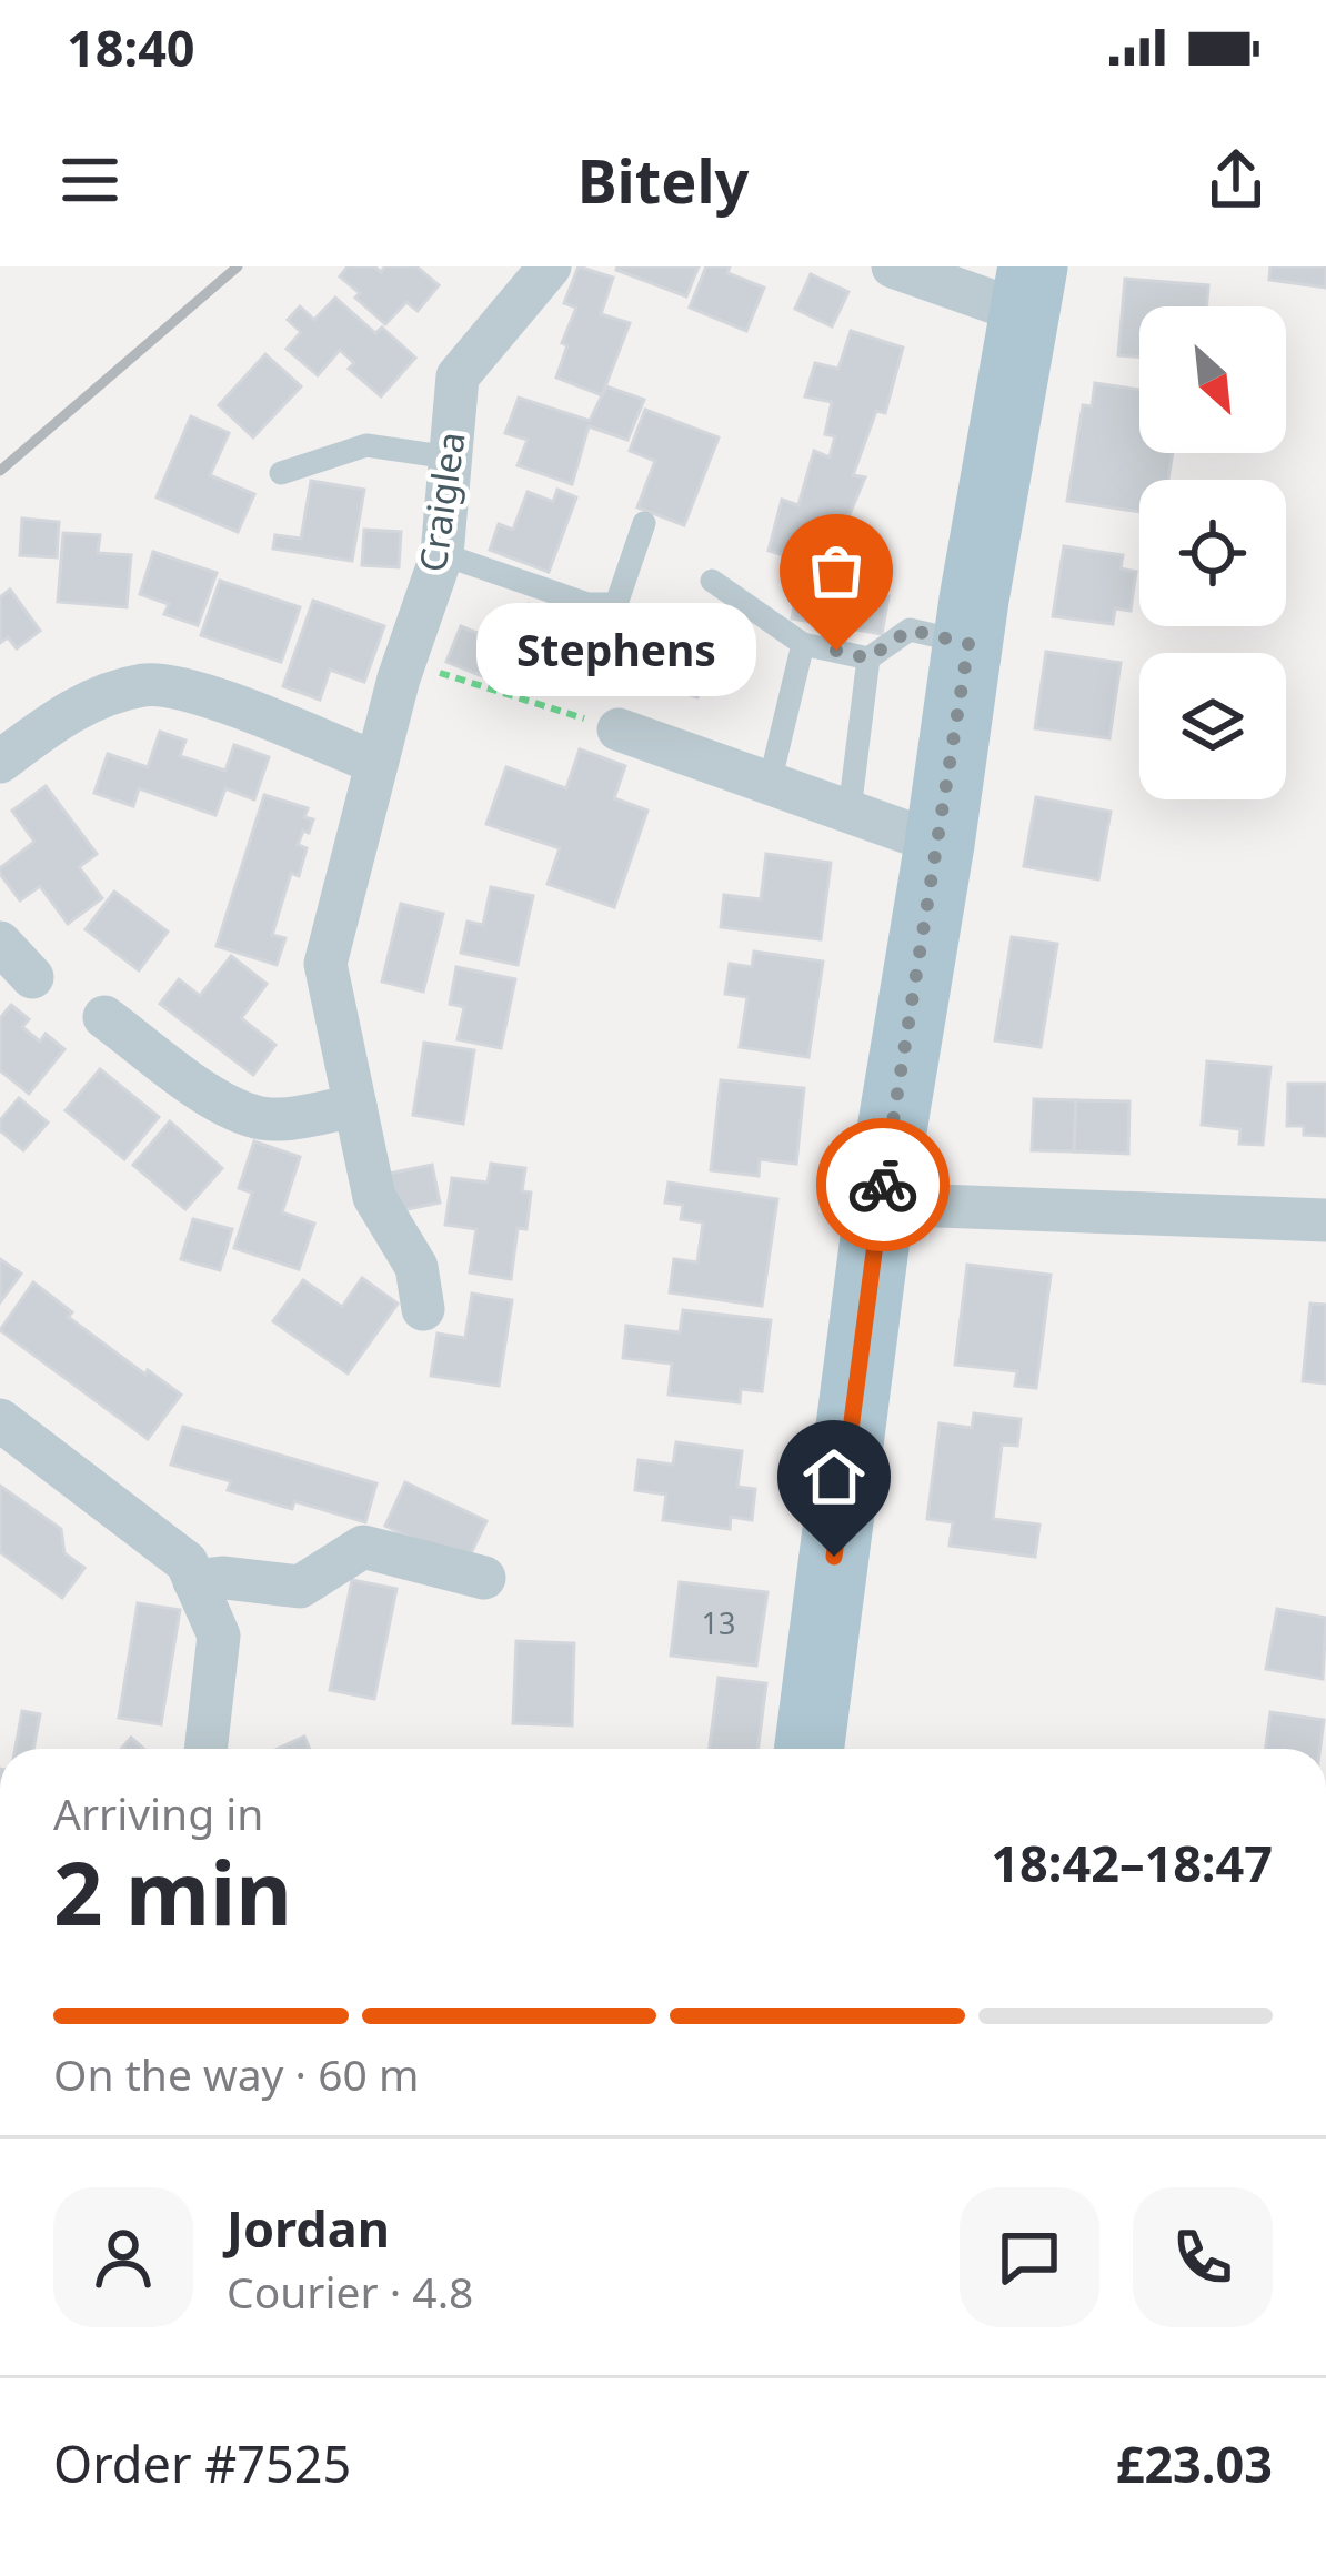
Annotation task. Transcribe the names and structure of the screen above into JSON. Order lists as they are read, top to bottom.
{
  "streets": {
    "street": ["Craiglea"]
  },
  "places": ["Stephens"],
  "house_numbers": ["13"],
  "north": "bottom right",
  "page": {
    "status": "18:40",
    "header": "Bitely",
    "bubble": "Stephens",
    "heading": ["2 min", "Arriving in", "18:42–18:47"],
    "panel": [
      "Jordan",
      "Courier · 4.8",
      "Order #7525",
      "£23.03"
    ],
    "bar": "On the way · 60 m"
  }
}
